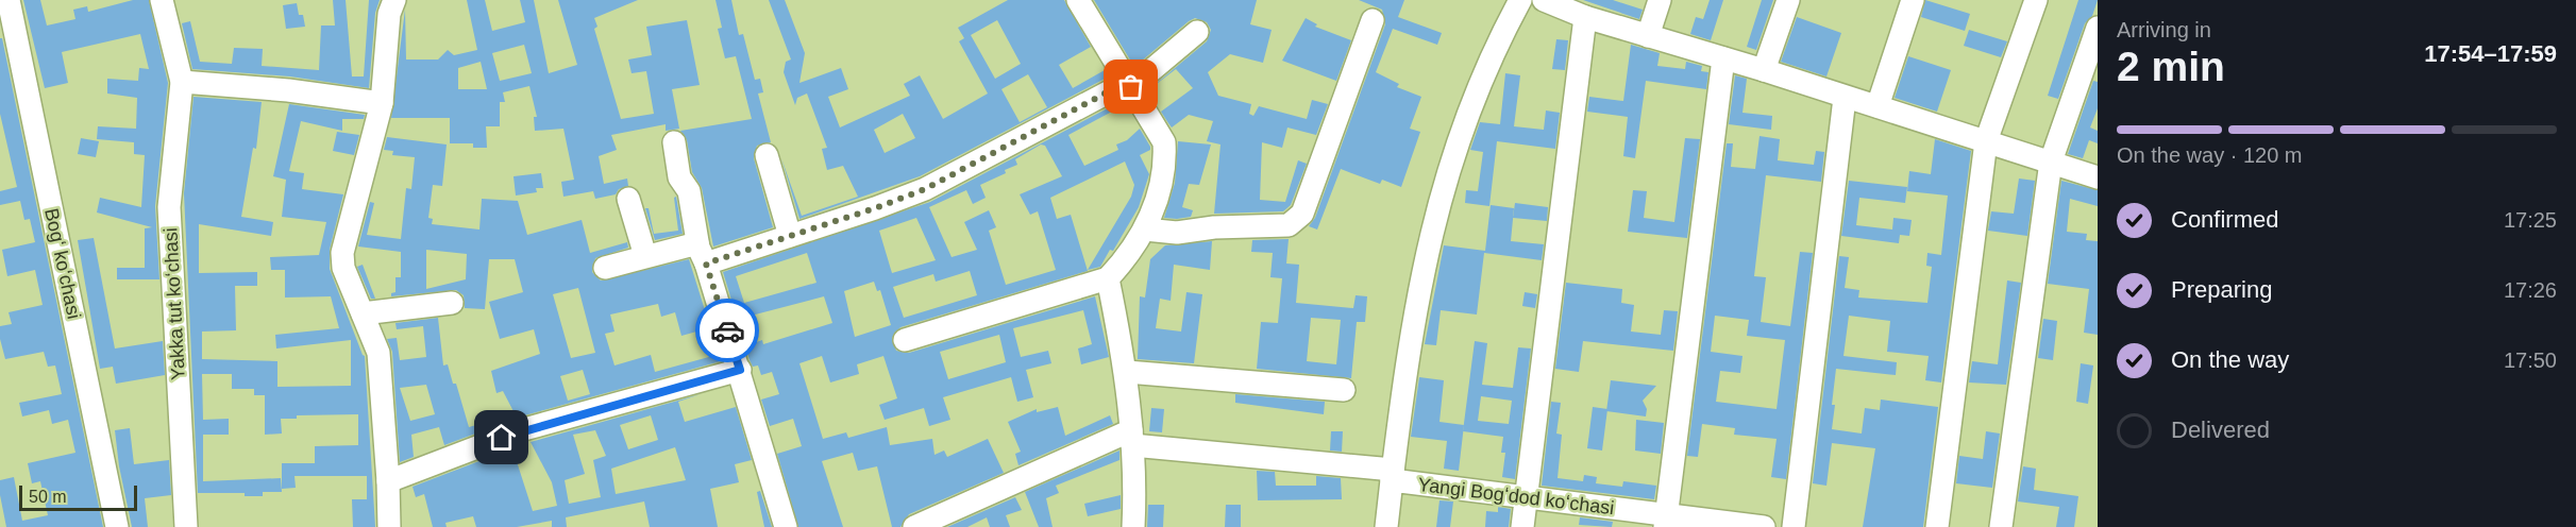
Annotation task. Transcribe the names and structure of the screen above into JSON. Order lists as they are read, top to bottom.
{
  "streets": {
    "street": ["Bogʻ koʻchasi", "Yakka tut koʻchasi", "Yangi Bogʻdod koʻchasi"]
  },
  "scale_bar": "50 m",
  "page": {
    "heading": ["2 min", "Arriving in", "17:54–17:59"],
    "bar": "On the way · 120 m",
    "list": [
      ["Confirmed", "17:25"],
      ["Preparing", "17:26"],
      ["On the way", "17:50"],
      "Delivered"
    ],
    "scale": "50 m"
  }
}
